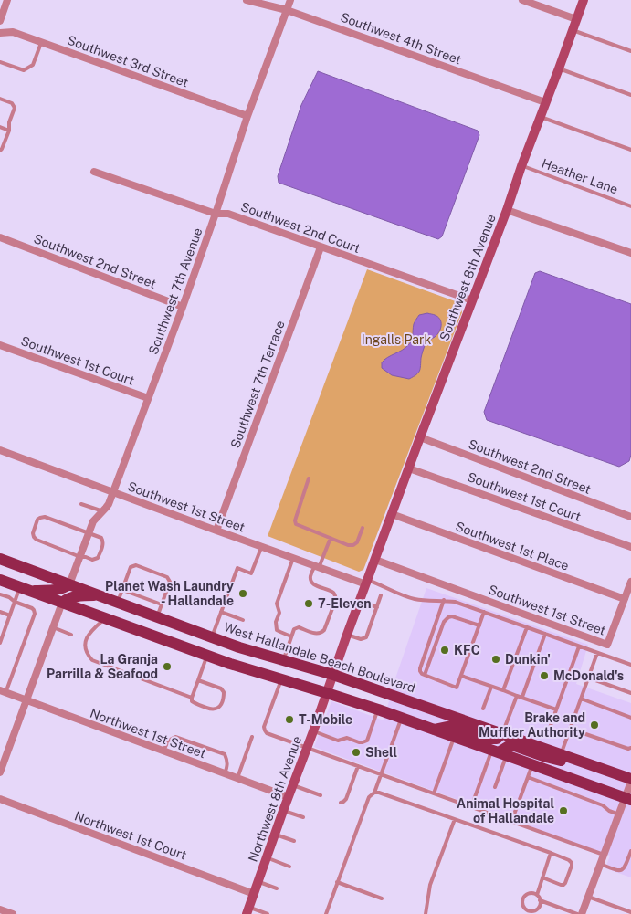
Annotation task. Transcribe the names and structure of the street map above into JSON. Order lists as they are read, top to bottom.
{
  "streets": {
    "main road": ["West Hallandale Beach Boulevard"],
    "street": [
      "Southwest 4th Street",
      "Southwest 3rd Street",
      "Southwest 2nd Court",
      "Southwest 2nd Street",
      "Southwest 8th Avenue",
      "Southwest 7th Avenue",
      "Southwest 1st Court",
      "Southwest 7th Terrace",
      "Southwest 1st Street",
      "Southwest 1st Place",
      "Northwest 1st Street",
      "Northwest 8th Avenue",
      "Northwest 1st Court"
    ],
    "lane": ["Heather Lane"]
  },
  "crossings": [
    ["Southwest 4th Street", "Southwest 8th Avenue"],
    ["Southwest 4th Street", "Southwest 7th Avenue"],
    ["Southwest 3rd Street", "Southwest 7th Avenue"],
    ["Heather Lane", "Southwest 8th Avenue"],
    ["Southwest 2nd Court", "Southwest 8th Avenue"],
    ["Southwest 2nd Court", "Southwest 7th Avenue"],
    ["Southwest 2nd Court", "Southwest 7th Terrace"],
    ["Southwest 2nd Street", "Southwest 8th Avenue"],
    ["Southwest 2nd Street", "Southwest 7th Avenue"],
    ["Southwest 8th Avenue", "Southwest 1st Court"],
    ["Southwest 8th Avenue", "Southwest 1st Street"],
    ["Southwest 8th Avenue", "Southwest 1st Place"],
    ["Southwest 8th Avenue", "West Hallandale Beach Boulevard"],
    ["Southwest 8th Avenue", "Northwest 8th Avenue"],
    ["Southwest 7th Avenue", "Southwest 1st Court"],
    ["Southwest 7th Avenue", "Southwest 1st Street"],
    ["Southwest 7th Avenue", "West Hallandale Beach Boulevard"],
    ["Southwest 7th Terrace", "Southwest 1st Street"],
    ["Southwest 1st Street", "Southwest 1st Place"],
    ["Northwest 1st Street", "Northwest 8th Avenue"],
    ["Northwest 8th Avenue", "Northwest 1st Court"]
  ],
  "parks": ["Ingalls Park"],
  "places": [
    "Planet Wash Laundry - Hallandale",
    "7-Eleven",
    "KFC",
    "Dunkin'",
    "La Granja Parrilla & Seafood",
    "McDonald's",
    "T-Mobile",
    "Brake and Muffler Authority",
    "Shell",
    "Animal Hospital of Hallandale"
  ]
}
